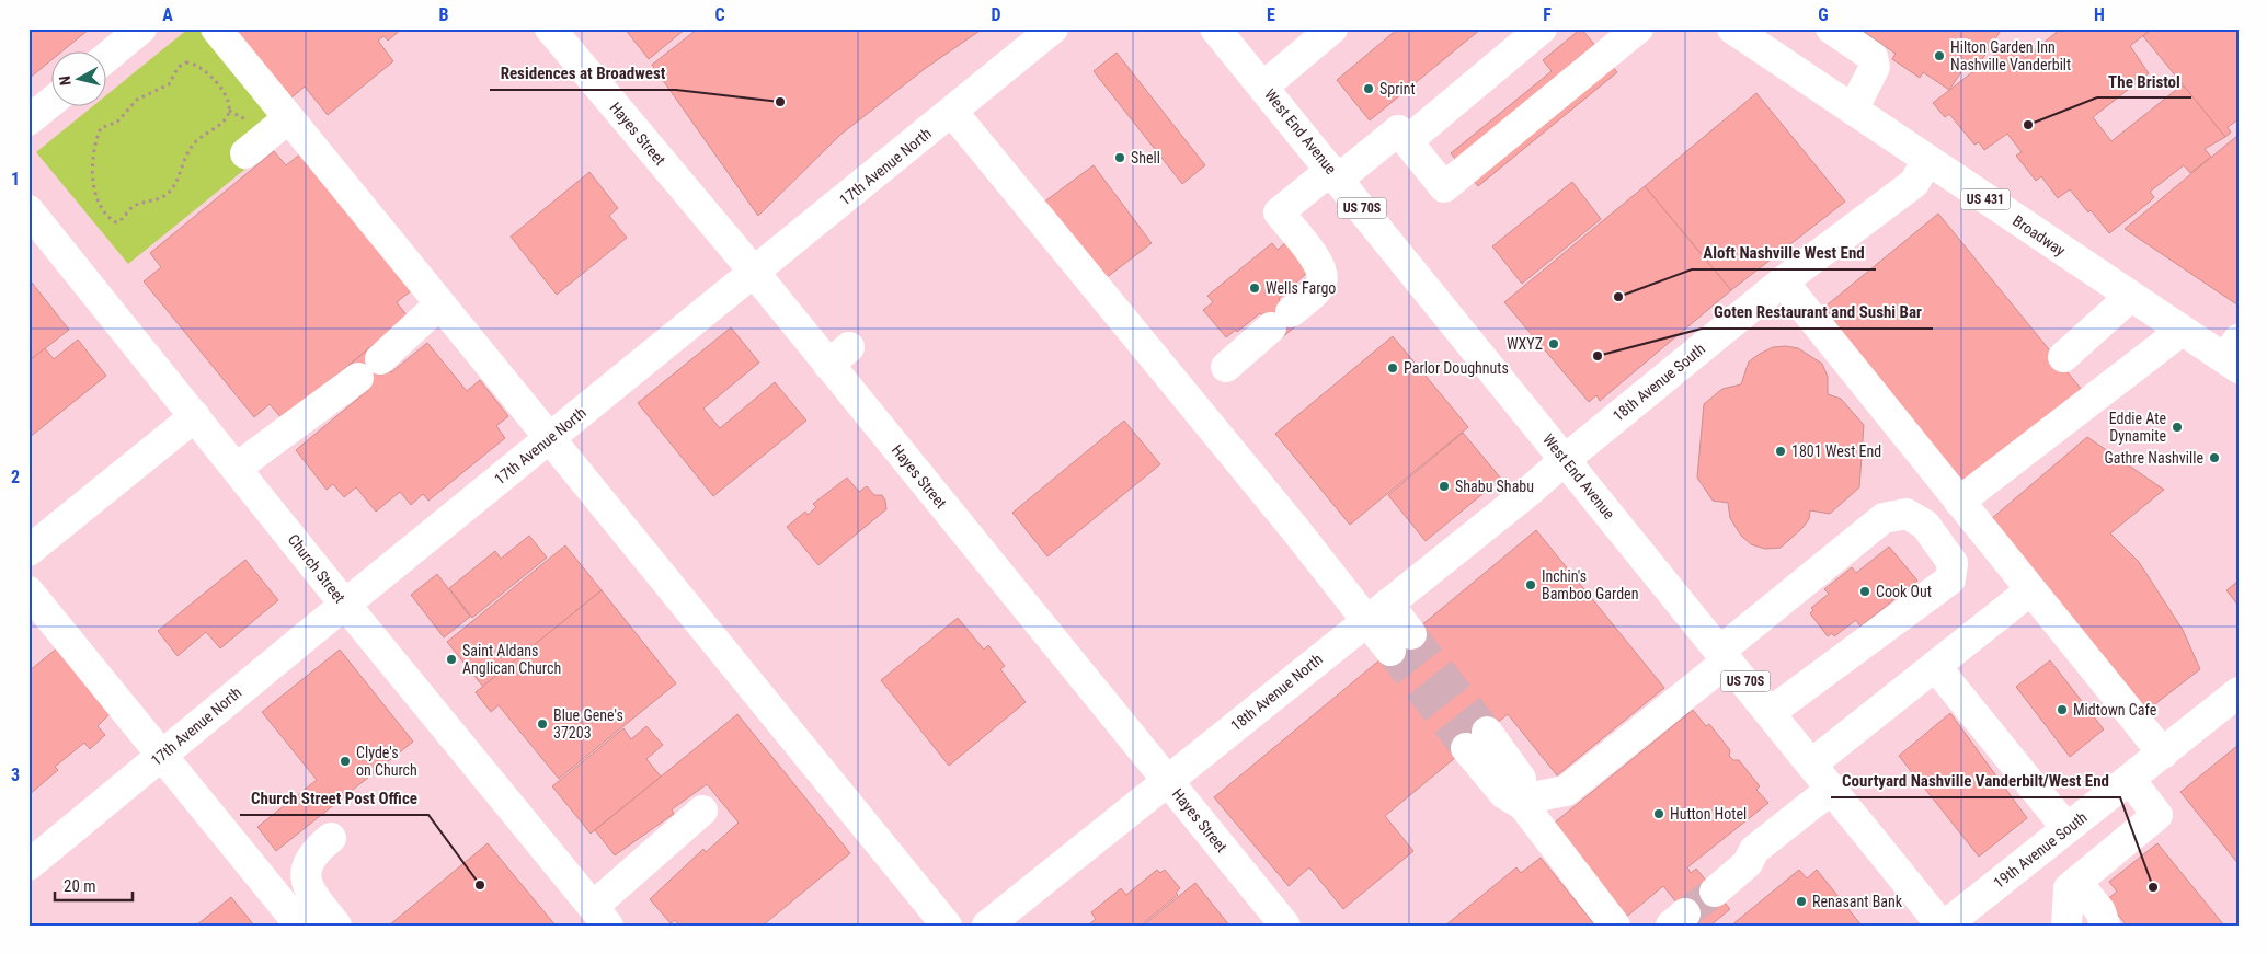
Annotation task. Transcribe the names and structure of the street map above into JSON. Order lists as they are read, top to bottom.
{
  "streets": {
    "street": [
      "West End Avenue",
      "Hayes Street",
      "17th Avenue North",
      "US 431",
      "US 70S",
      "Broadway",
      "18th Avenue South",
      "Church Street",
      "18th Avenue North",
      "19th Avenue South"
    ]
  },
  "crossings": [
    ["West End Avenue", "18th Avenue South"],
    ["West End Avenue", "18th Avenue North"],
    ["West End Avenue", "19th Avenue South"],
    ["Hayes Street", "17th Avenue North"],
    ["Hayes Street", "18th Avenue North"],
    ["17th Avenue North", "Church Street"],
    ["Broadway", "18th Avenue South"],
    ["18th Avenue South", "18th Avenue North"]
  ],
  "places": [
    "Hilton Garden Inn Nashville Vanderbilt",
    "Sprint",
    "Residences at Broadwest",
    "The Bristol",
    "Shell",
    "Wells Fargo",
    "Aloft Nashville West End",
    "WXYZ",
    "Goten Restaurant and Sushi Bar",
    "Parlor Doughnuts",
    "Eddie Ate Dynamite",
    "1801 West End",
    "Gathre Nashville",
    "Shabu Shabu",
    "Inchin's Bamboo Garden",
    "Cook Out",
    "Saint Aldans Anglican Church",
    "Midtown Cafe",
    "Blue Gene's 37203",
    "Clyde's on Church",
    "Hutton Hotel",
    "Church Street Post Office",
    "Courtyard Nashville Vanderbilt/West End",
    "Renasant Bank"
  ],
  "scale_bar": "20 m",
  "north": "left",
  "grid": {
    "columns": [
      "A",
      "B",
      "C",
      "D",
      "E",
      "F",
      "G",
      "H"
    ],
    "rows": ["1", "2", "3"]
  }
}
